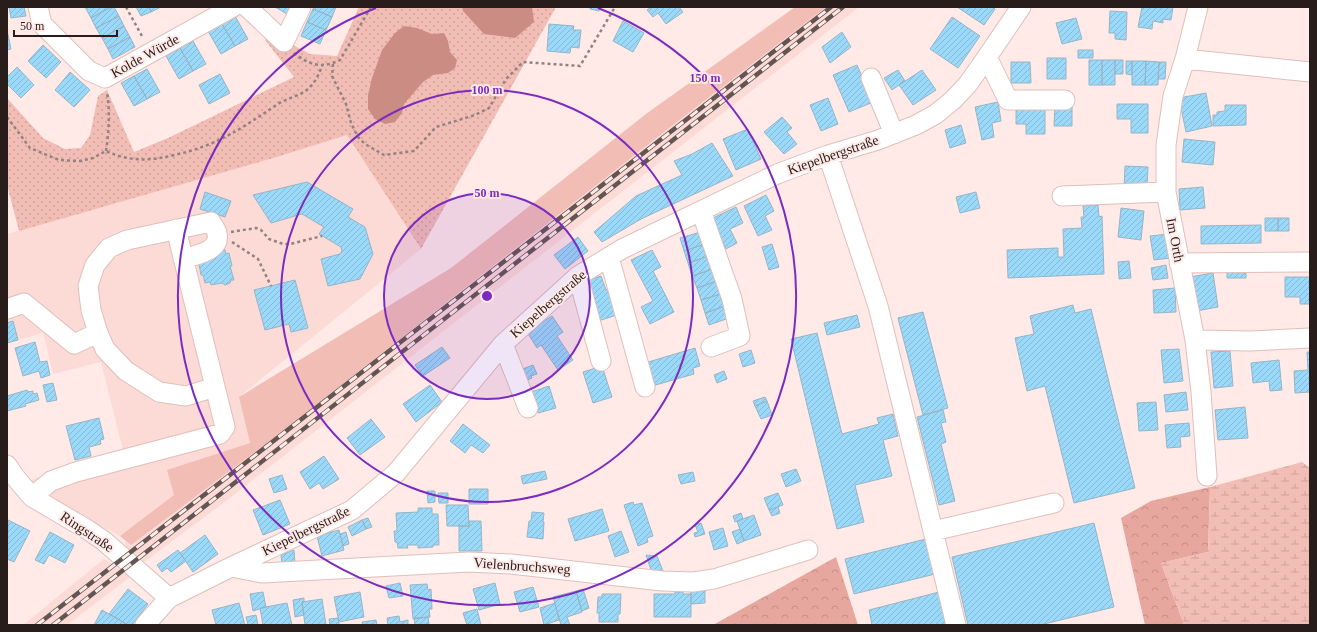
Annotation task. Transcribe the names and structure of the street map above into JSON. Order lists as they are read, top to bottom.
{
  "streets": {
    "street": [
      "Kolde Würde",
      "Kiepelbergstraße",
      "Im Orth",
      "Ringstraße",
      "Vielenbruchsweg"
    ]
  },
  "crossings": [
    ["Kiepelbergstraße", "Ringstraße"],
    ["Kiepelbergstraße", "Vielenbruchsweg"]
  ],
  "scale_bar": "50 m",
  "rings": ["150 m", "100 m", "50 m"]
}
